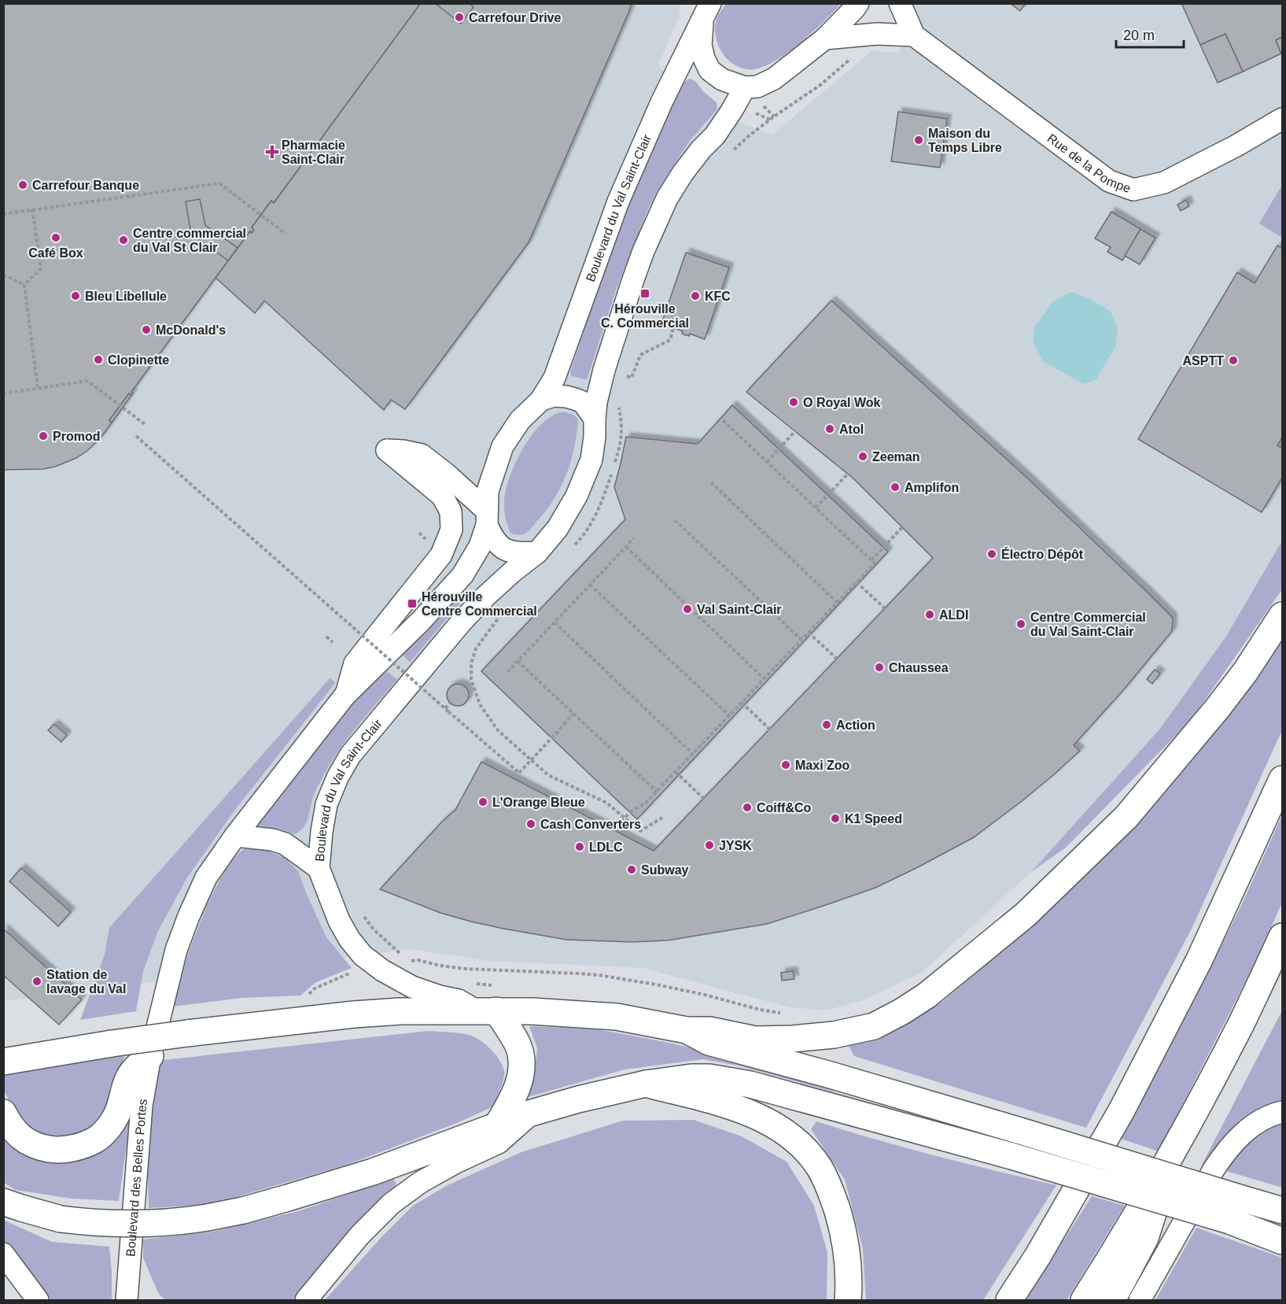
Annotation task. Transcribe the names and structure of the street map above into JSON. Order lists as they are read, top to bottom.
{
  "streets": {
    "street": ["Rue de la Pompe", "Boulevard du Val Saint-Clair", "Boulevard des Belles Portes"]
  },
  "places": {
    "other": [
      "Carrefour Drive",
      "Maison du Temps Libre",
      "Carrefour Banque",
      "Café Box",
      "Centre commercial du Val St Clair",
      "Bleu Libellule",
      "KFC",
      "McDonald's",
      "Clopinette",
      "ASPTT",
      "O Royal Wok",
      "Atol",
      "Promod",
      "Zeeman",
      "Amplifon",
      "Électro Dépôt",
      "Val Saint-Clair",
      "ALDI",
      "Centre Commercial du Val Saint-Clair",
      "Chaussea",
      "Action",
      "Maxi Zoo",
      "L'Orange Bleue",
      "Coiff&Co",
      "K1 Speed",
      "Cash Converters",
      "JYSK",
      "LDLC",
      "Subway",
      "Station de lavage du Val"
    ],
    "health": ["Pharmacie Saint-Clair"],
    "transit": ["Hérouville C. Commercial", "Hérouville Centre Commercial"]
  },
  "scale_bar": "20 m"
}
